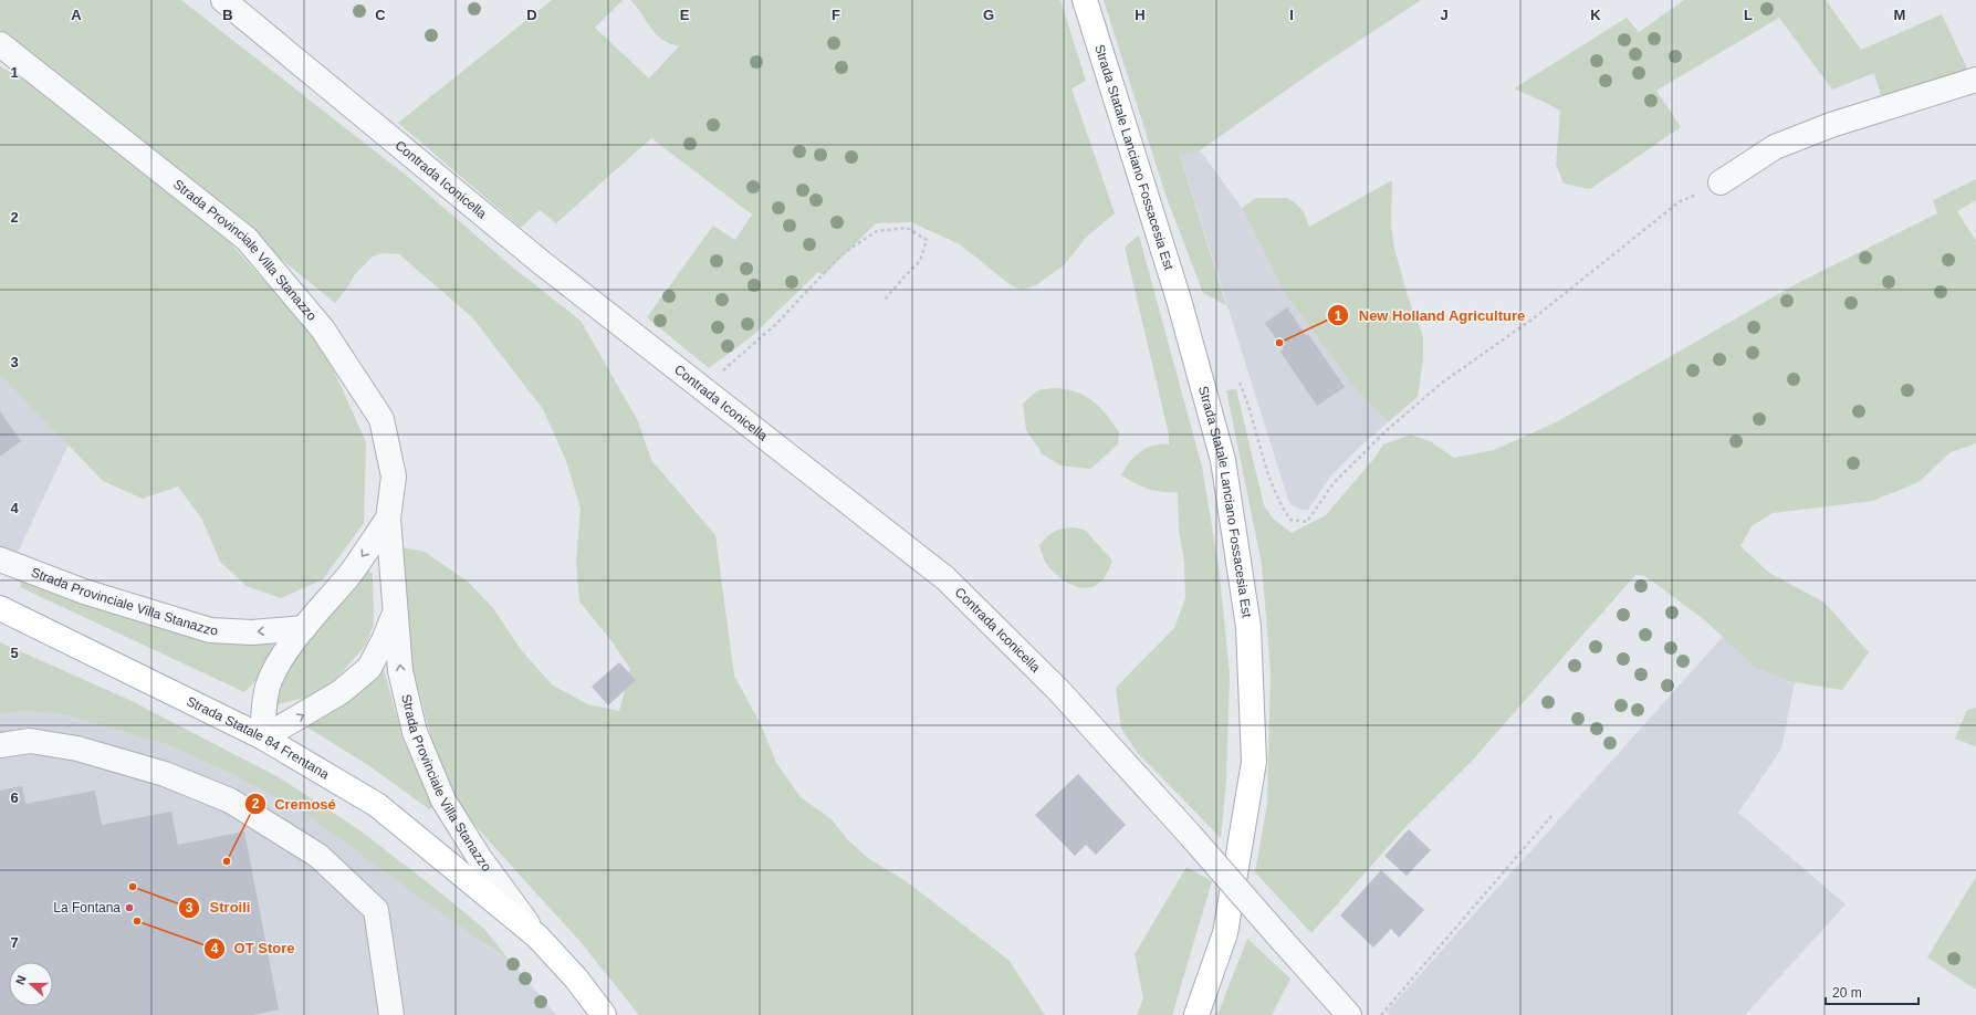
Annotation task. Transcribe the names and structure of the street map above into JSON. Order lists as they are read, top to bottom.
{
  "streets": {
    "main road": ["Strada Statale Lanciano Fossacesia Est", "Strada Statale 84 Frentana"],
    "street": ["Contrada Iconicella", "Strada Provinciale Villa Stanazzo"]
  },
  "crossings": [
    ["Strada Provinciale Villa Stanazzo", "Strada Statale 84 Frentana"]
  ],
  "places": [
    "New Holland Agriculture",
    "Cremosé",
    "Stroili",
    "La Fontana",
    "OT Store"
  ],
  "scale_bar": "20 m",
  "north": "left",
  "grid": {
    "columns": [
      "A",
      "B",
      "C",
      "D",
      "E",
      "F",
      "G",
      "H",
      "I",
      "J",
      "K",
      "L",
      "M"
    ],
    "rows": [
      "1",
      "2",
      "3",
      "4",
      "5",
      "6",
      "7"
    ]
  }
}
